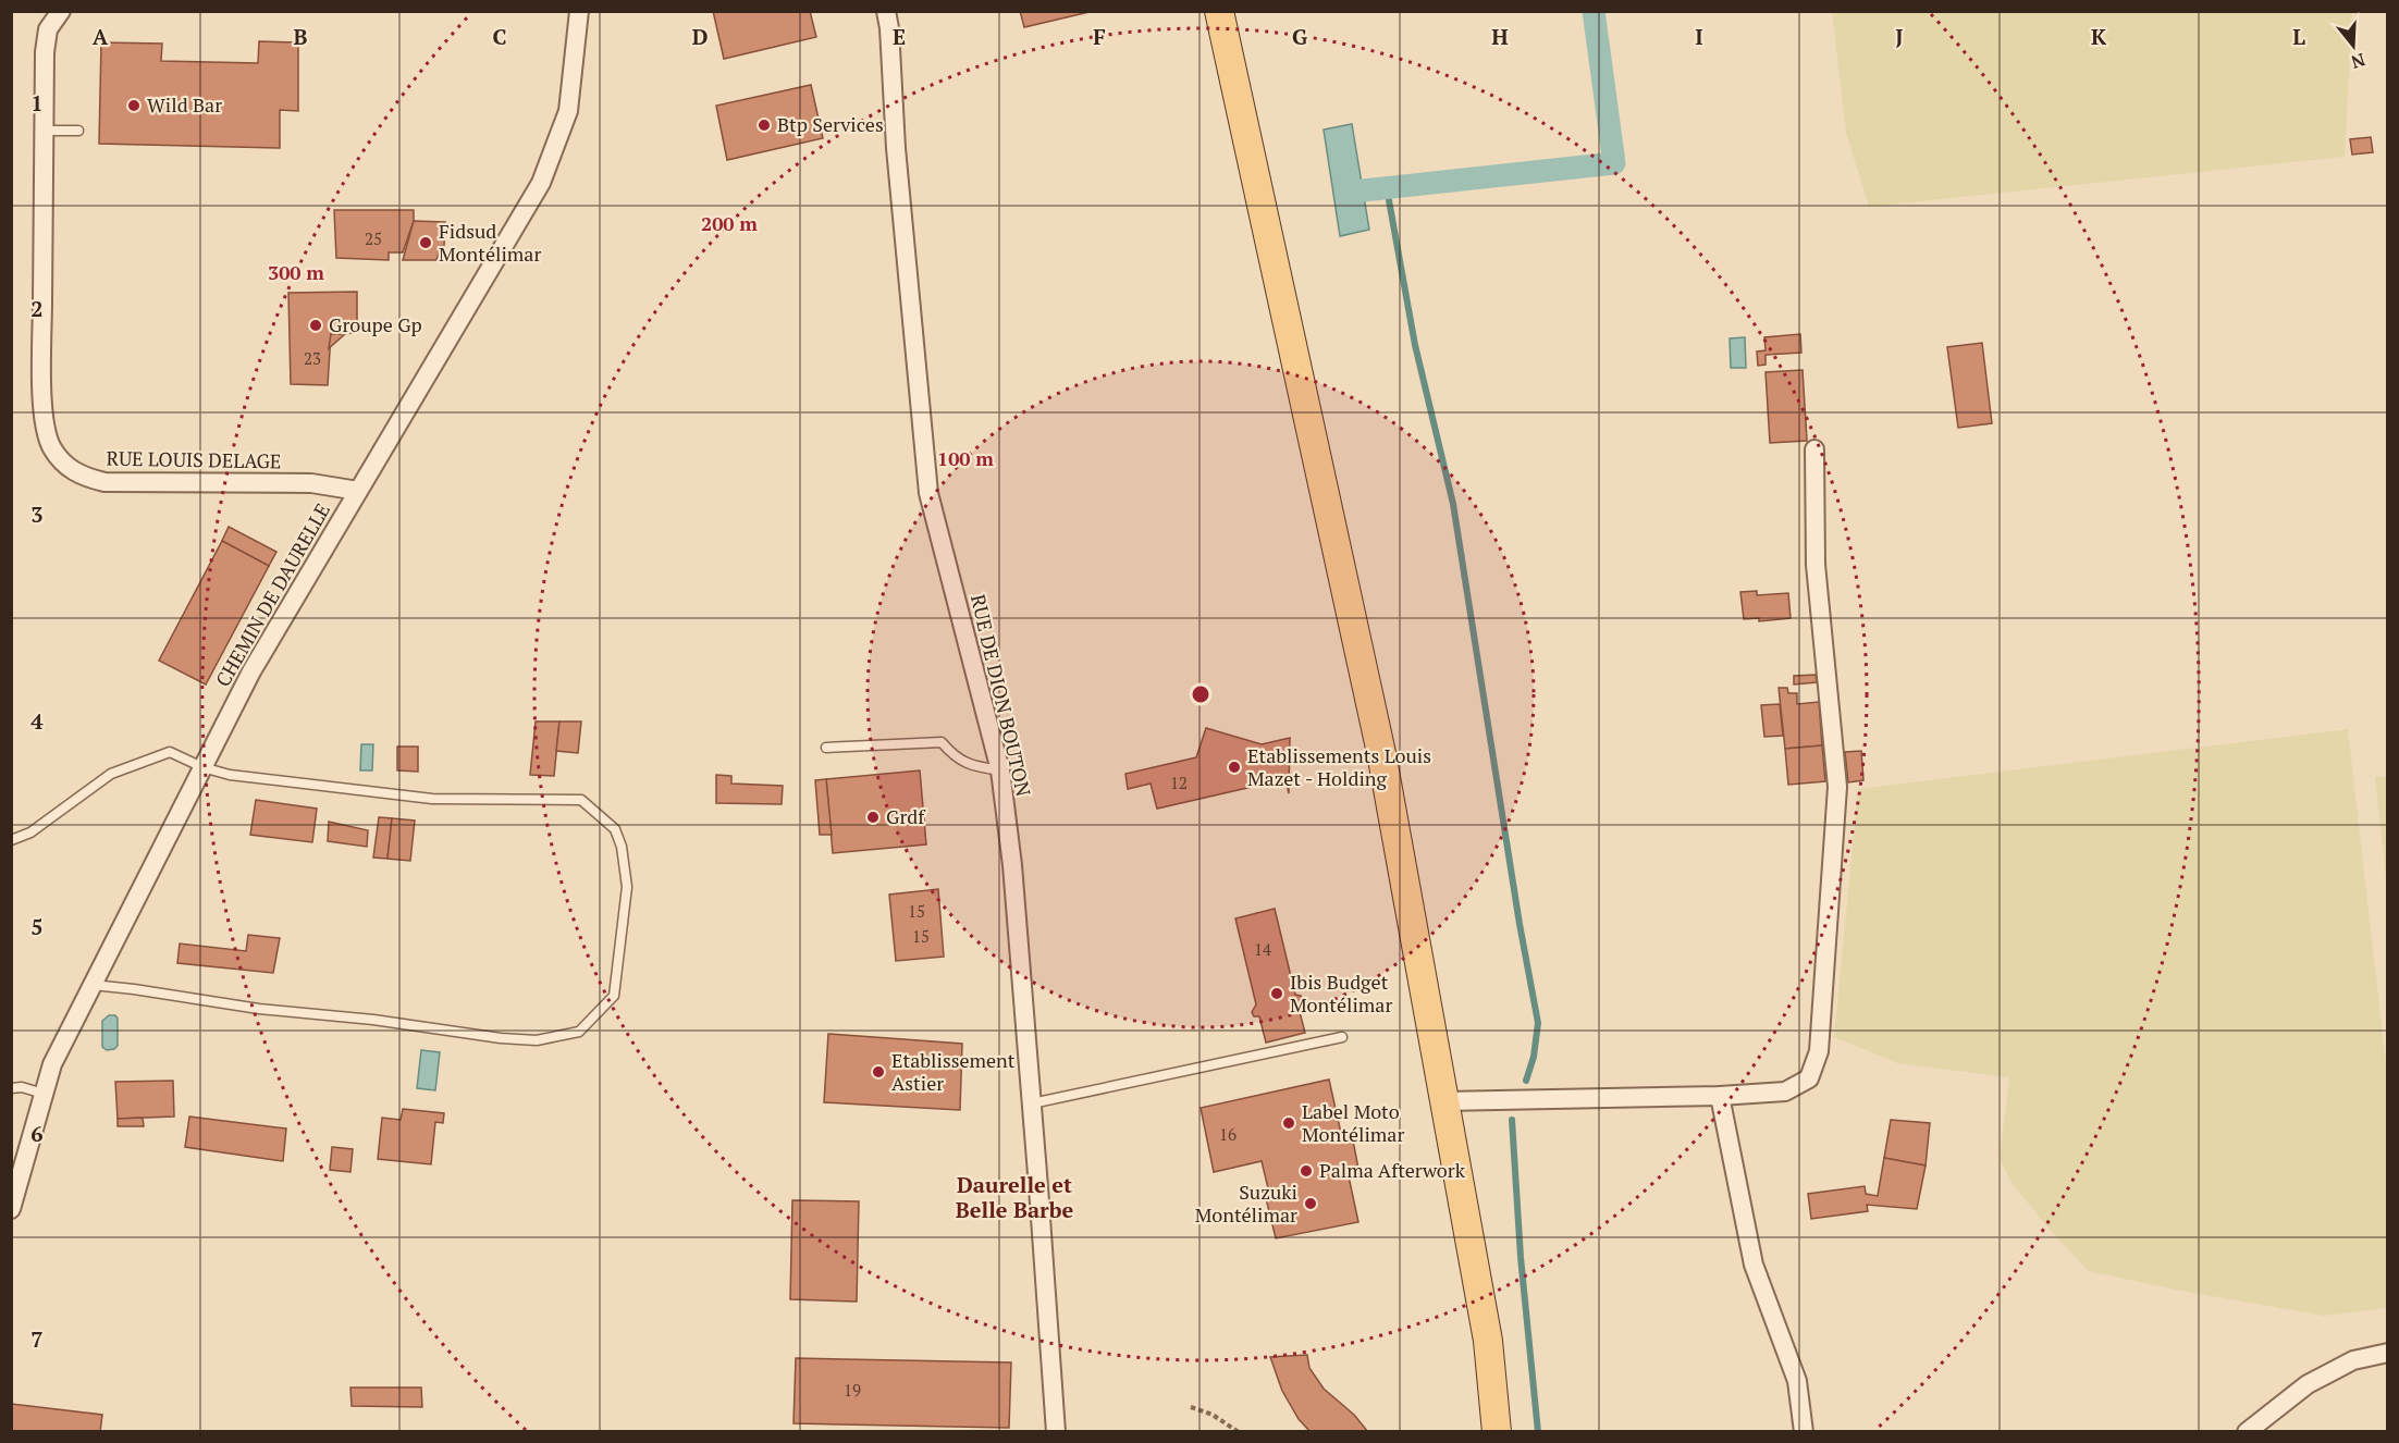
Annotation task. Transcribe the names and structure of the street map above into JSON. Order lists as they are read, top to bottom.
{
  "streets": {
    "street": ["RUE LOUIS DELAGE", "CHEMIN DE DAURELLE", "RUE DE DION BOUTON"]
  },
  "crossings": [
    ["RUE LOUIS DELAGE", "CHEMIN DE DAURELLE"]
  ],
  "districts": ["Daurelle et Belle Barbe"],
  "places": [
    "Wild Bar",
    "Btp Services",
    "Fidsud Montélimar",
    "Groupe Gp",
    "Etablissements Louis Mazet - Holding",
    "Grdf",
    "Ibis Budget Montélimar",
    "Etablissement Astier",
    "Label Moto Montélimar",
    "Palma Afterwork",
    "Suzuki Montélimar"
  ],
  "house_numbers": [
    "25",
    "23",
    "12",
    "15",
    "15",
    "14",
    "16",
    "19"
  ],
  "north": "bottom",
  "grid": {
    "columns": [
      "A",
      "B",
      "C",
      "D",
      "E",
      "F",
      "G",
      "H",
      "I",
      "J",
      "K",
      "L"
    ],
    "rows": [
      "1",
      "2",
      "3",
      "4",
      "5",
      "6",
      "7"
    ]
  },
  "rings": ["200 m", "300 m", "100 m"]
}
